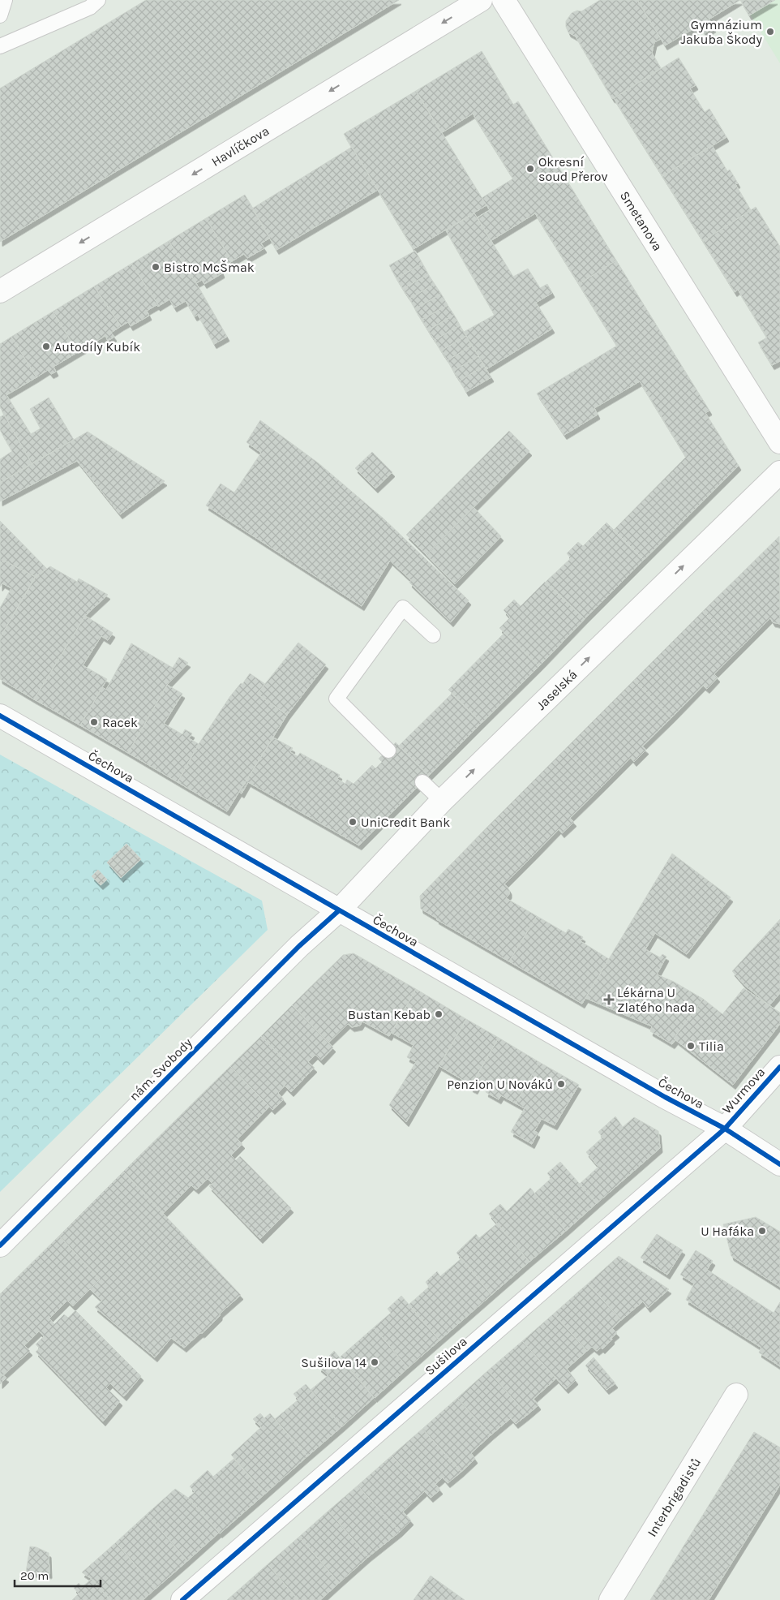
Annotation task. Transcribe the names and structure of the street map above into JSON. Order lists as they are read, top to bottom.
{
  "streets": {
    "street": [
      "Havlíčkova",
      "Smetanova",
      "Jaselská",
      "Čechova",
      "nám. Svobody",
      "Wurmova",
      "Sušilova",
      "Interbrigadistů"
    ]
  },
  "crossings": [
    ["Jaselská", "Čechova"],
    ["Jaselská", "nám. Svobody"],
    ["Čechova", "nám. Svobody"],
    ["Čechova", "Wurmova"],
    ["Čechova", "Sušilova"],
    ["Wurmova", "Sušilova"]
  ],
  "one_way": ["Havlíčkova", "Jaselská"],
  "places": {
    "other": [
      "Gymnázium Jakuba Škody",
      "Okresní soud Přerov",
      "Bistro McŠmak",
      "Autodíly Kubík",
      "Racek",
      "UniCredit Bank",
      "Bustan Kebab",
      "Tilia",
      "Penzion U Nováků",
      "U Hafáka",
      "Sušilova 14"
    ],
    "health": ["Lékárna U Zlatého hada"]
  },
  "scale_bar": "20 m"
}
